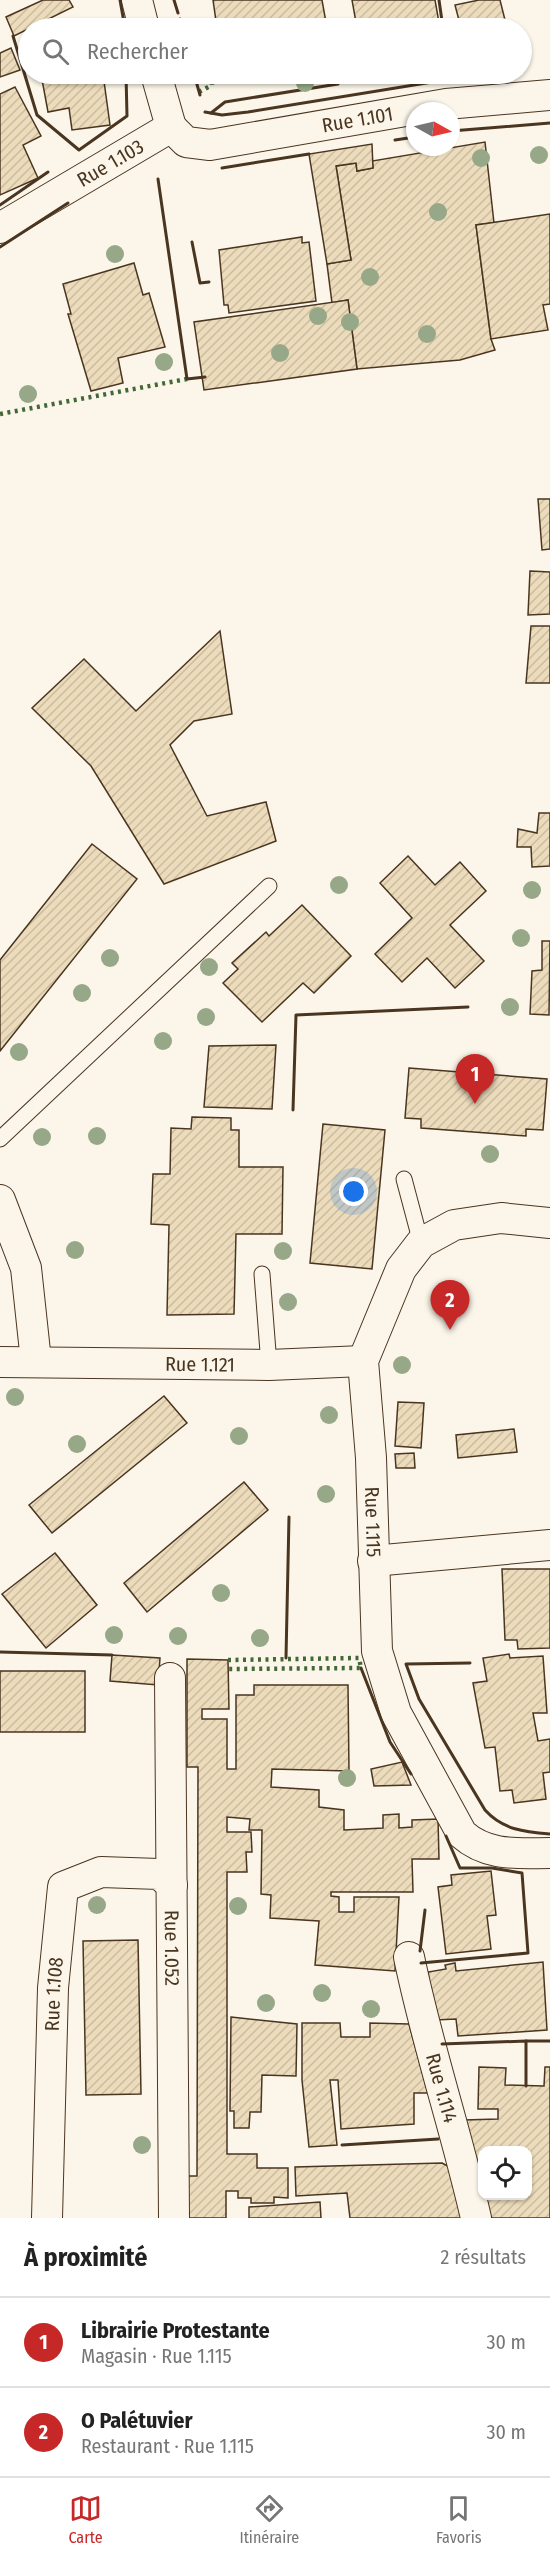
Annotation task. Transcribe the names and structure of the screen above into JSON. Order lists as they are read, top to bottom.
{
  "streets": {
    "street": [
      "Rue 1.101",
      "Rue 1.103",
      "Rue 1.121",
      "Rue 1.115",
      "Rue 1.052",
      "Rue 1.108",
      "Rue 1.114"
    ]
  },
  "crossings": [
    ["Rue 1.101", "Rue 1.103"],
    ["Rue 1.121", "Rue 1.115"],
    ["Rue 1.052", "Rue 1.108"]
  ],
  "north": "right",
  "page": {
    "search": "Rechercher",
    "pins": ["1", "2"],
    "heading": ["À proximité", "2 résultats"],
    "list": [
      {
        "mark": "1",
        "name": "Librairie Protestante",
        "note": "Magasin · Rue 1.115",
        "value": "30 m"
      },
      {
        "mark": "2",
        "name": "O Palétuvier",
        "note": "Restaurant · Rue 1.115",
        "value": "30 m"
      }
    ],
    "nav": ["Carte", "Itinéraire", "Favoris"]
  }
}
